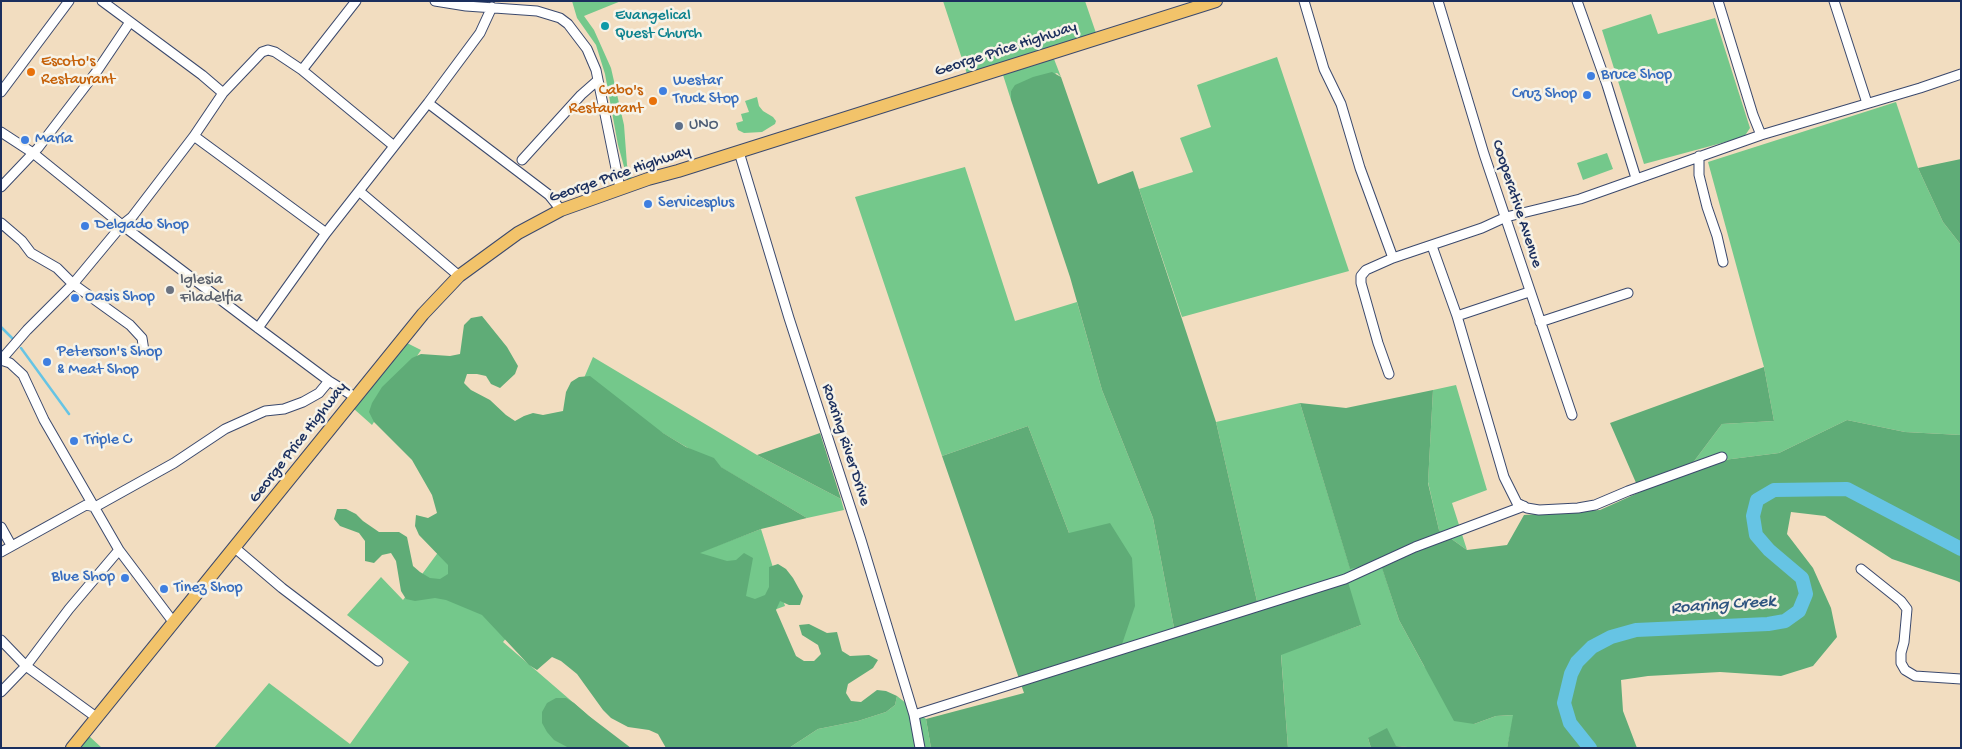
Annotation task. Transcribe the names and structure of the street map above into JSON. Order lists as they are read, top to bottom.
{
  "streets": {
    "highway": ["George Price Highway"],
    "street": ["Cooperative Avenue", "Roaring River Drive"]
  },
  "crossings": [
    ["George Price Highway", "Roaring River Drive"]
  ],
  "water": ["Roaring Creek"],
  "places": [
    "Evangelical Quest Church",
    "Escoto's Restaurant",
    "Bruce Shop",
    "Westar Truck Stop",
    "Cruz Shop",
    "Cabo's Restaurant",
    "UNO",
    "María",
    "Servicesplus",
    "Delgado Shop",
    "Iglesia Filadelfia",
    "Oasis Shop",
    "Peterson's Shop & Meat Shop",
    "Triple C",
    "Blue Shop",
    "Tinez Shop"
  ]
}
